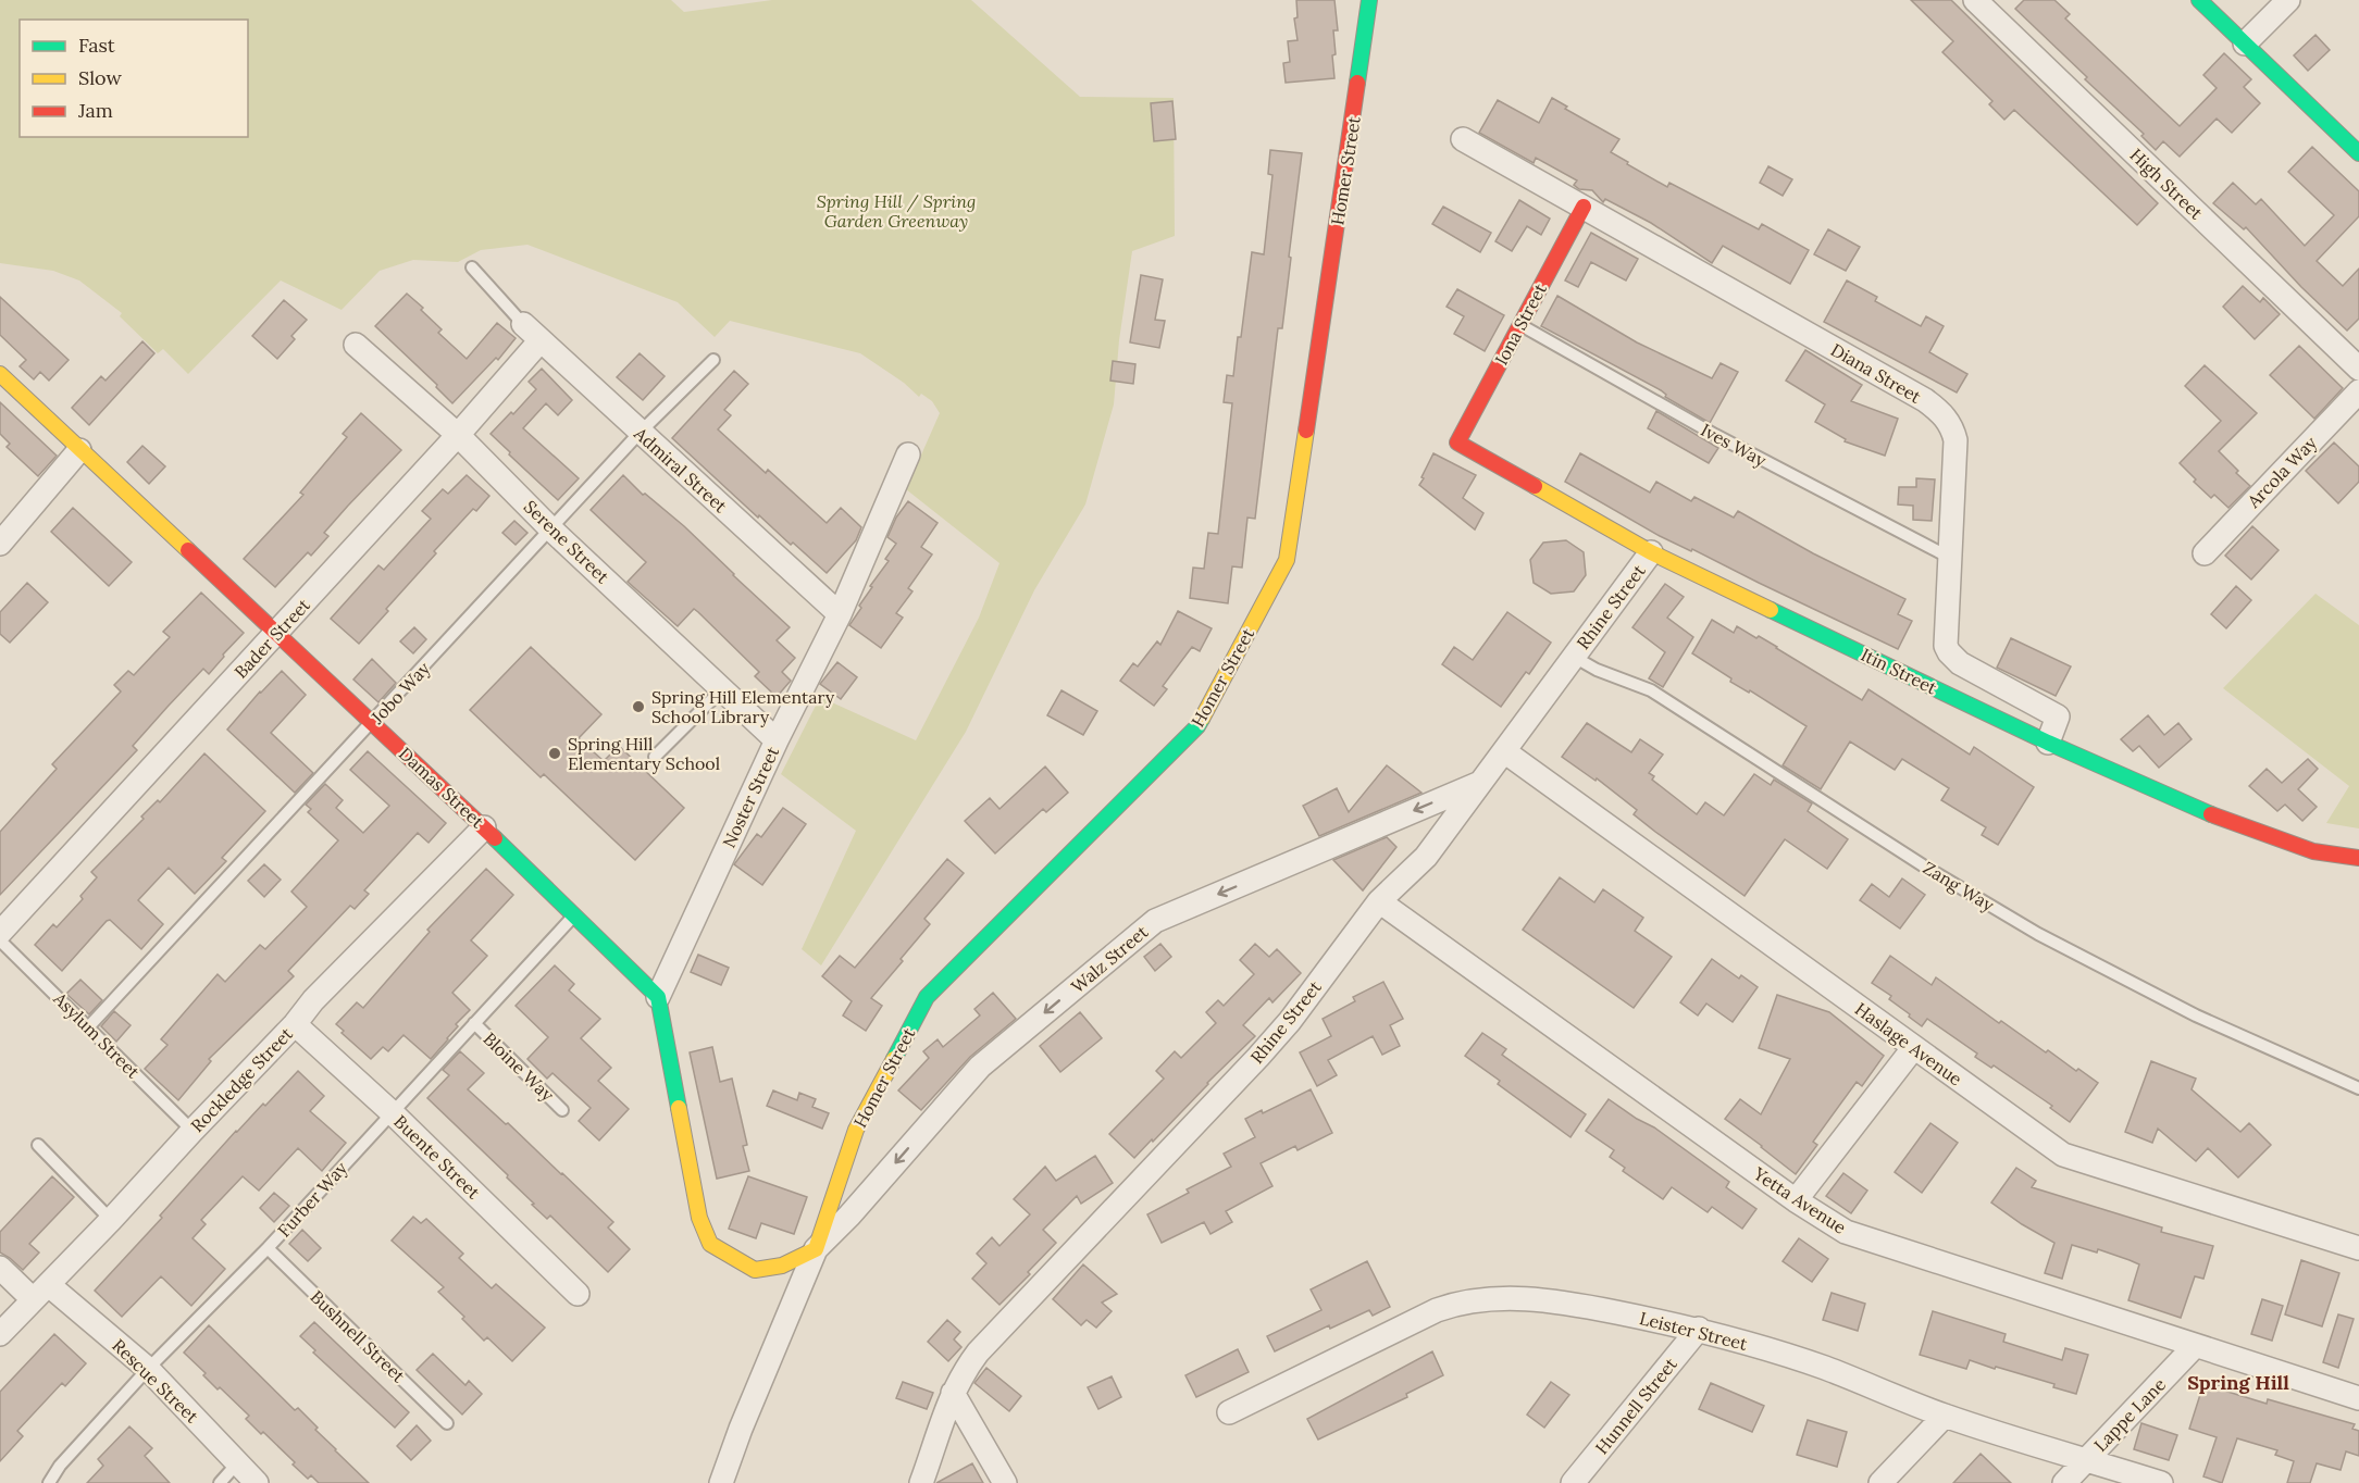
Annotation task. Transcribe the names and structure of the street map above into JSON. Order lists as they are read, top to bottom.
{
  "streets": {
    "street": [
      "Homer Street",
      "High Street",
      "Iona Street",
      "Diana Street",
      "Admiral Street",
      "Arcola Way",
      "Serene Street",
      "Rhine Street",
      "Bader Street",
      "Itin Street",
      "Damas Street",
      "Noster Street",
      "Walz Street",
      "Haslage Avenue",
      "Rockledge Street",
      "Buente Street",
      "Yetta Avenue",
      "Leister Street",
      "Rescue Street",
      "Hunnell Street",
      "Lappe Lane"
    ],
    "lane": [
      "Ives Way",
      "Jobo Way",
      "Zang Way",
      "Asylum Street",
      "Bloine Way",
      "Furber Way",
      "Bushnell Street"
    ]
  },
  "crossings": [
    ["Homer Street", "Walz Street"],
    ["Iona Street", "Diana Street"],
    ["Iona Street", "Ives Way"],
    ["Iona Street", "Itin Street"],
    ["Diana Street", "Ives Way"],
    ["Diana Street", "Itin Street"],
    ["Admiral Street", "Bader Street"],
    ["Admiral Street", "Jobo Way"],
    ["Admiral Street", "Noster Street"],
    ["Serene Street", "Bader Street"],
    ["Serene Street", "Jobo Way"],
    ["Serene Street", "Noster Street"],
    ["Rhine Street", "Itin Street"],
    ["Rhine Street", "Zang Way"],
    ["Rhine Street", "Walz Street"],
    ["Rhine Street", "Haslage Avenue"],
    ["Rhine Street", "Yetta Avenue"],
    ["Bader Street", "Damas Street"],
    ["Jobo Way", "Damas Street"],
    ["Jobo Way", "Asylum Street"],
    ["Damas Street", "Noster Street"],
    ["Damas Street", "Rockledge Street"],
    ["Damas Street", "Furber Way"],
    ["Asylum Street", "Rockledge Street"],
    ["Bloine Way", "Furber Way"],
    ["Rockledge Street", "Buente Street"],
    ["Rockledge Street", "Rescue Street"],
    ["Buente Street", "Furber Way"],
    ["Furber Way", "Bushnell Street"],
    ["Furber Way", "Rescue Street"],
    ["Yetta Avenue", "Lappe Lane"],
    ["Leister Street", "Hunnell Street"],
    ["Leister Street", "Lappe Lane"]
  ],
  "one_way": ["Walz Street"],
  "districts": ["Spring Hill"],
  "parks": ["Spring Hill / Spring Garden Greenway"],
  "places": ["Spring Hill Elementary School Library", "Spring Hill Elementary School"],
  "legend": ["Fast", "Slow", "Jam"]
}
